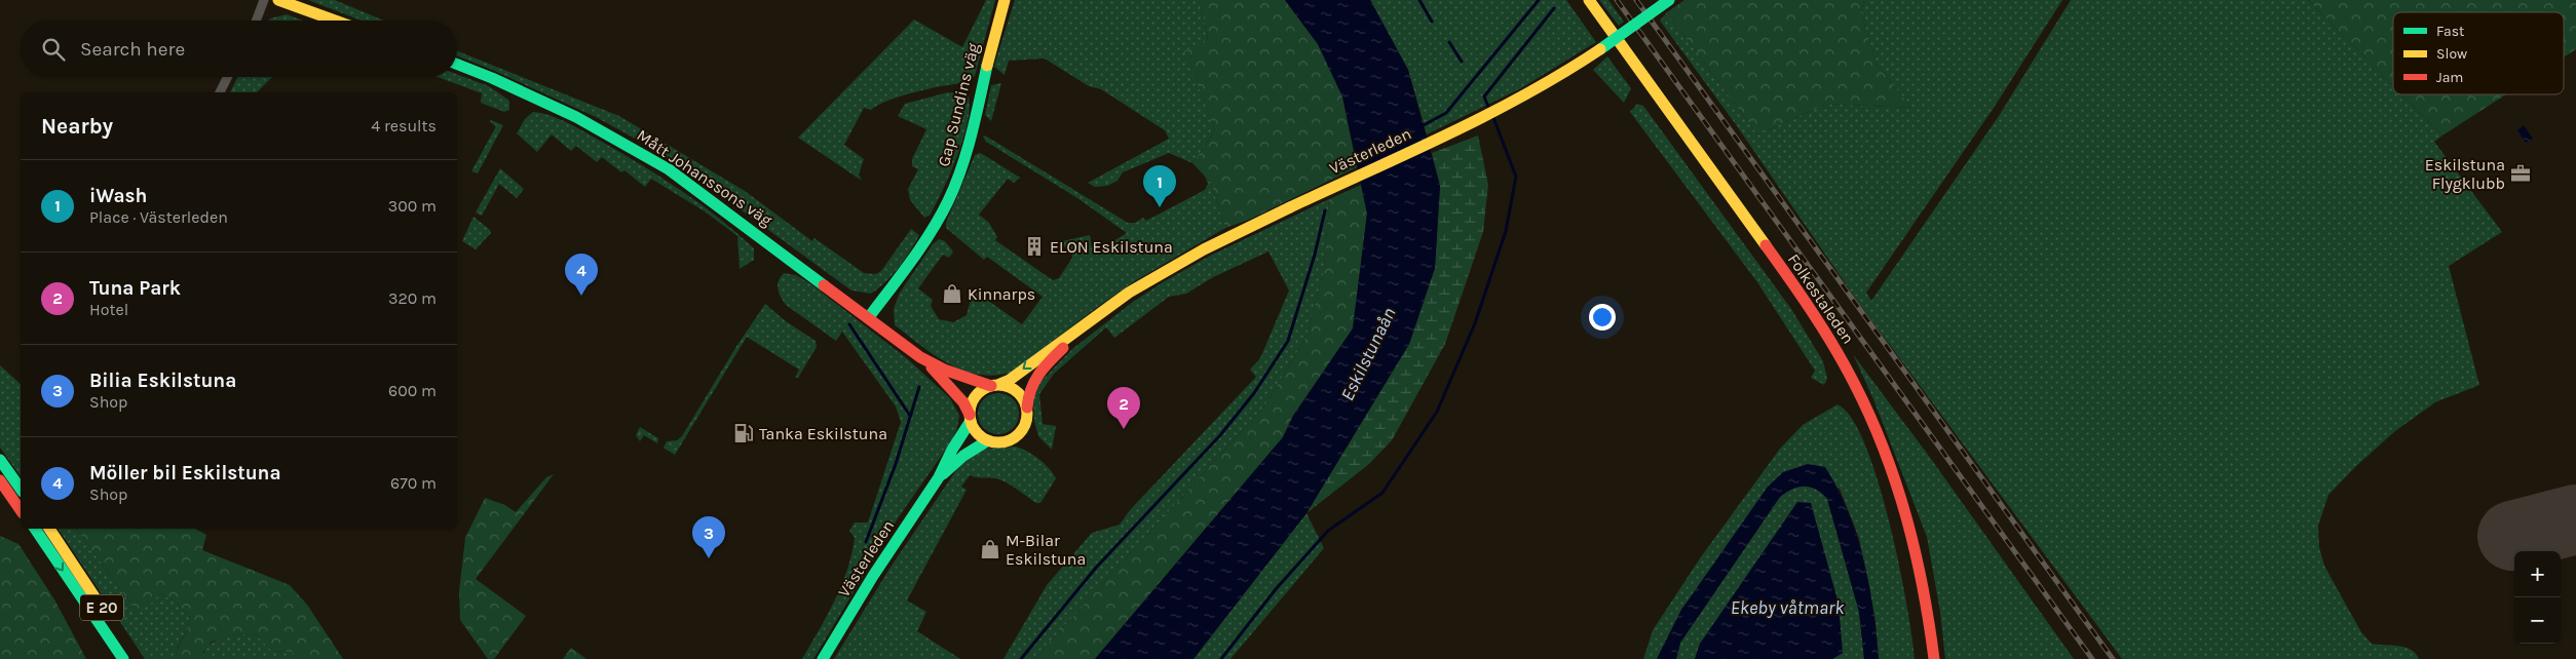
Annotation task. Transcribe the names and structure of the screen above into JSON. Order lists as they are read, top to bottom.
{
  "streets": {
    "main road": [
      "Gap Sundins väg",
      "Västerleden",
      "Mått Johanssons väg",
      "Folkestaleden",
      "E 20"
    ]
  },
  "crossings": [
    ["Gap Sundins väg", "Mått Johanssons väg"],
    ["Västerleden", "Mått Johanssons väg"]
  ],
  "water": ["Eskilstunaån", "Ekeby våtmark"],
  "places": {
    "office": ["Eskilstuna Flygklubb"],
    "building": ["ELON Eskilstuna"],
    "shop": ["Kinnarps", "M-Bilar Eskilstuna"],
    "fuel station": ["Tanka Eskilstuna"]
  },
  "legend": ["Fast", "Slow", "Jam"],
  "page": {
    "search": "Search here",
    "heading": ["Nearby", "4 results"],
    "list": [
      {
        "mark": "1",
        "name": "iWash",
        "note": "Place · Västerleden",
        "value": "300 m"
      },
      {
        "mark": "2",
        "name": "Tuna Park",
        "note": "Hotel",
        "value": "320 m"
      },
      {
        "mark": "3",
        "name": "Bilia Eskilstuna",
        "note": "Shop",
        "value": "600 m"
      },
      {
        "mark": "4",
        "name": "Möller bil Eskilstuna",
        "note": "Shop",
        "value": "670 m"
      }
    ],
    "pins": [
      "1",
      "4",
      "2",
      "3"
    ],
    "map_buttons": ["+", "−"]
  }
}
